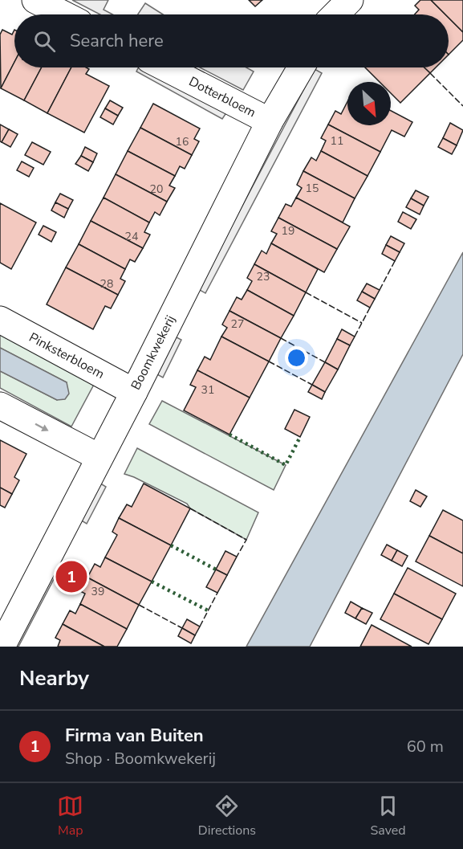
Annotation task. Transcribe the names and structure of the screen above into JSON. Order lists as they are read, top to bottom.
{
  "streets": {
    "street": ["Dotterbloem", "Boomkwekerij", "Pinksterbloem"]
  },
  "crossings": [
    ["Dotterbloem", "Boomkwekerij"],
    ["Boomkwekerij", "Pinksterbloem"]
  ],
  "house_numbers": [
    "11",
    "16",
    "15",
    "20",
    "19",
    "24",
    "23",
    "28",
    "27",
    "31",
    "39"
  ],
  "north": "bottom right",
  "page": {
    "search": "Search here",
    "pins": "1",
    "heading": "Nearby",
    "list": [
      {
        "mark": "1",
        "name": "Firma van Buiten",
        "note": "Shop · Boomkwekerij",
        "value": "60 m"
      }
    ],
    "nav": ["Map", "Directions", "Saved"]
  }
}
